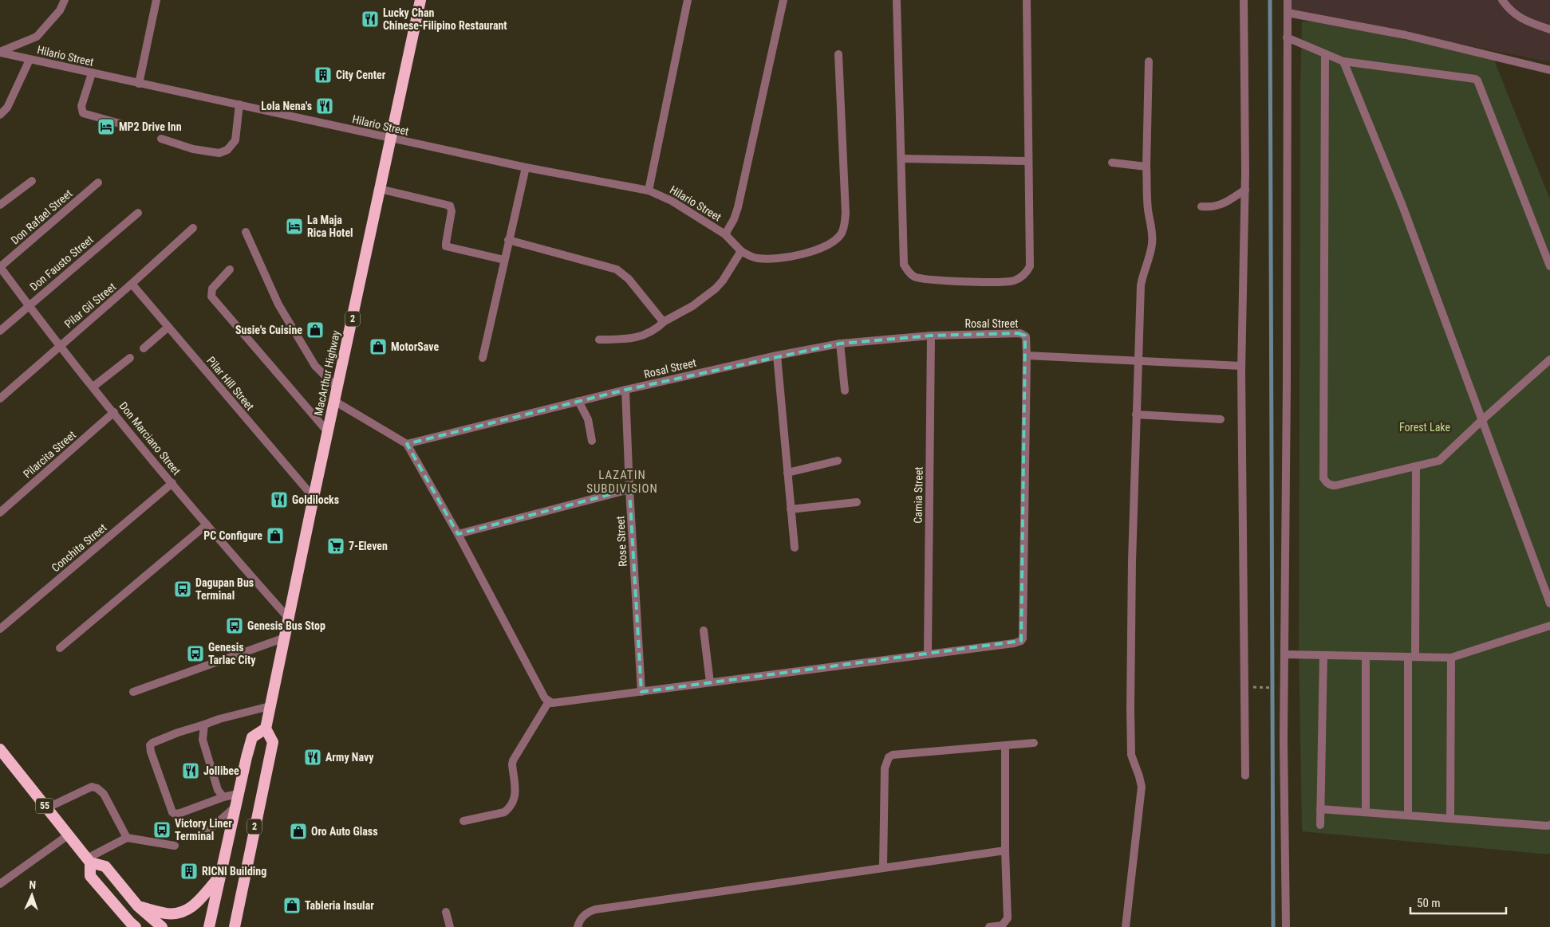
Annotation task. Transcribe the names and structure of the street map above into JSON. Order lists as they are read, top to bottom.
{
  "streets": {
    "highway": ["2", "MacArthur Highway", "55"],
    "street": [
      "Hilario Street",
      "Don Rafael Street",
      "Don Fausto Street",
      "Pilar Gil Street",
      "Rosal Street",
      "Pilar Hill Street",
      "Don Marciano Street",
      "Pilarcita Street",
      "Camia Street",
      "Rose Street",
      "Conchita Street"
    ]
  },
  "crossings": [
    ["Hilario Street", "MacArthur Highway"],
    ["Don Rafael Street", "Don Marciano Street"],
    ["Don Fausto Street", "Don Marciano Street"],
    ["Pilar Gil Street", "Pilar Hill Street"],
    ["Pilar Gil Street", "Don Marciano Street"],
    ["2", "MacArthur Highway"],
    ["Rosal Street", "Camia Street"],
    ["Rosal Street", "Rose Street"],
    ["MacArthur Highway", "Pilar Hill Street"],
    ["MacArthur Highway", "Don Marciano Street"],
    ["Don Marciano Street", "Pilarcita Street"],
    ["Don Marciano Street", "Conchita Street"]
  ],
  "districts": ["LAZATIN SUBDIVISION"],
  "parks": ["Forest Lake"],
  "places": {
    "restaurant": [
      "Lucky Chan Chinese-Filipino Restaurant",
      "Lola Nena's",
      "Goldilocks",
      "Army Navy",
      "Jollibee"
    ],
    "building": ["City Center", "RICNI Building"],
    "hotel": ["MP2 Drive Inn", "La Maja Rica Hotel"],
    "shop": [
      "Susie's Cuisine",
      "MotorSave",
      "PC Configure",
      "Oro Auto Glass",
      "Tableria Insular"
    ],
    "supermarket": ["7-Eleven"],
    "bus stop": [
      "Dagupan Bus Terminal",
      "Genesis Bus Stop",
      "Genesis Tarlac City",
      "Victory Liner Terminal"
    ]
  },
  "scale_bar": "50 m",
  "north": "top"
}
